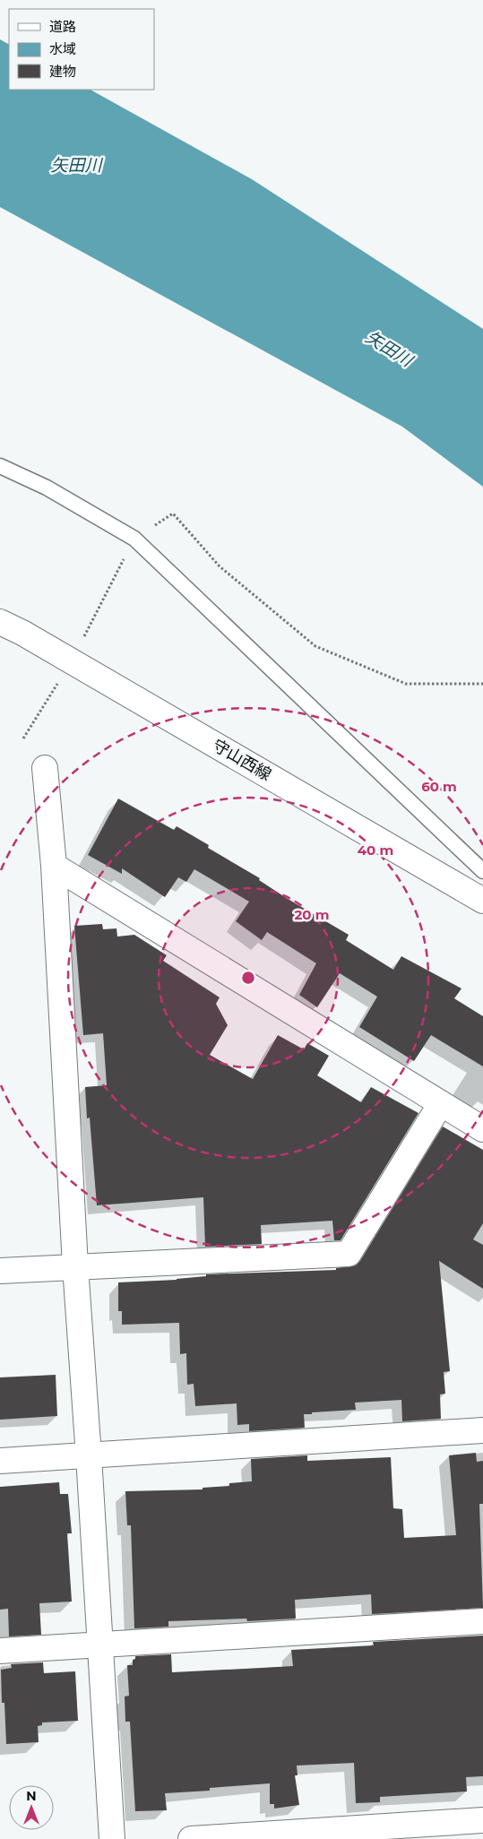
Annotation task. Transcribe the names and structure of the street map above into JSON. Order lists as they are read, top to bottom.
{
  "streets": {
    "street": ["守山西線"]
  },
  "water": ["矢田川"],
  "legend": ["道路", "水域", "建物"],
  "north": "top",
  "rings": ["60 m", "40 m", "20 m"]
}
